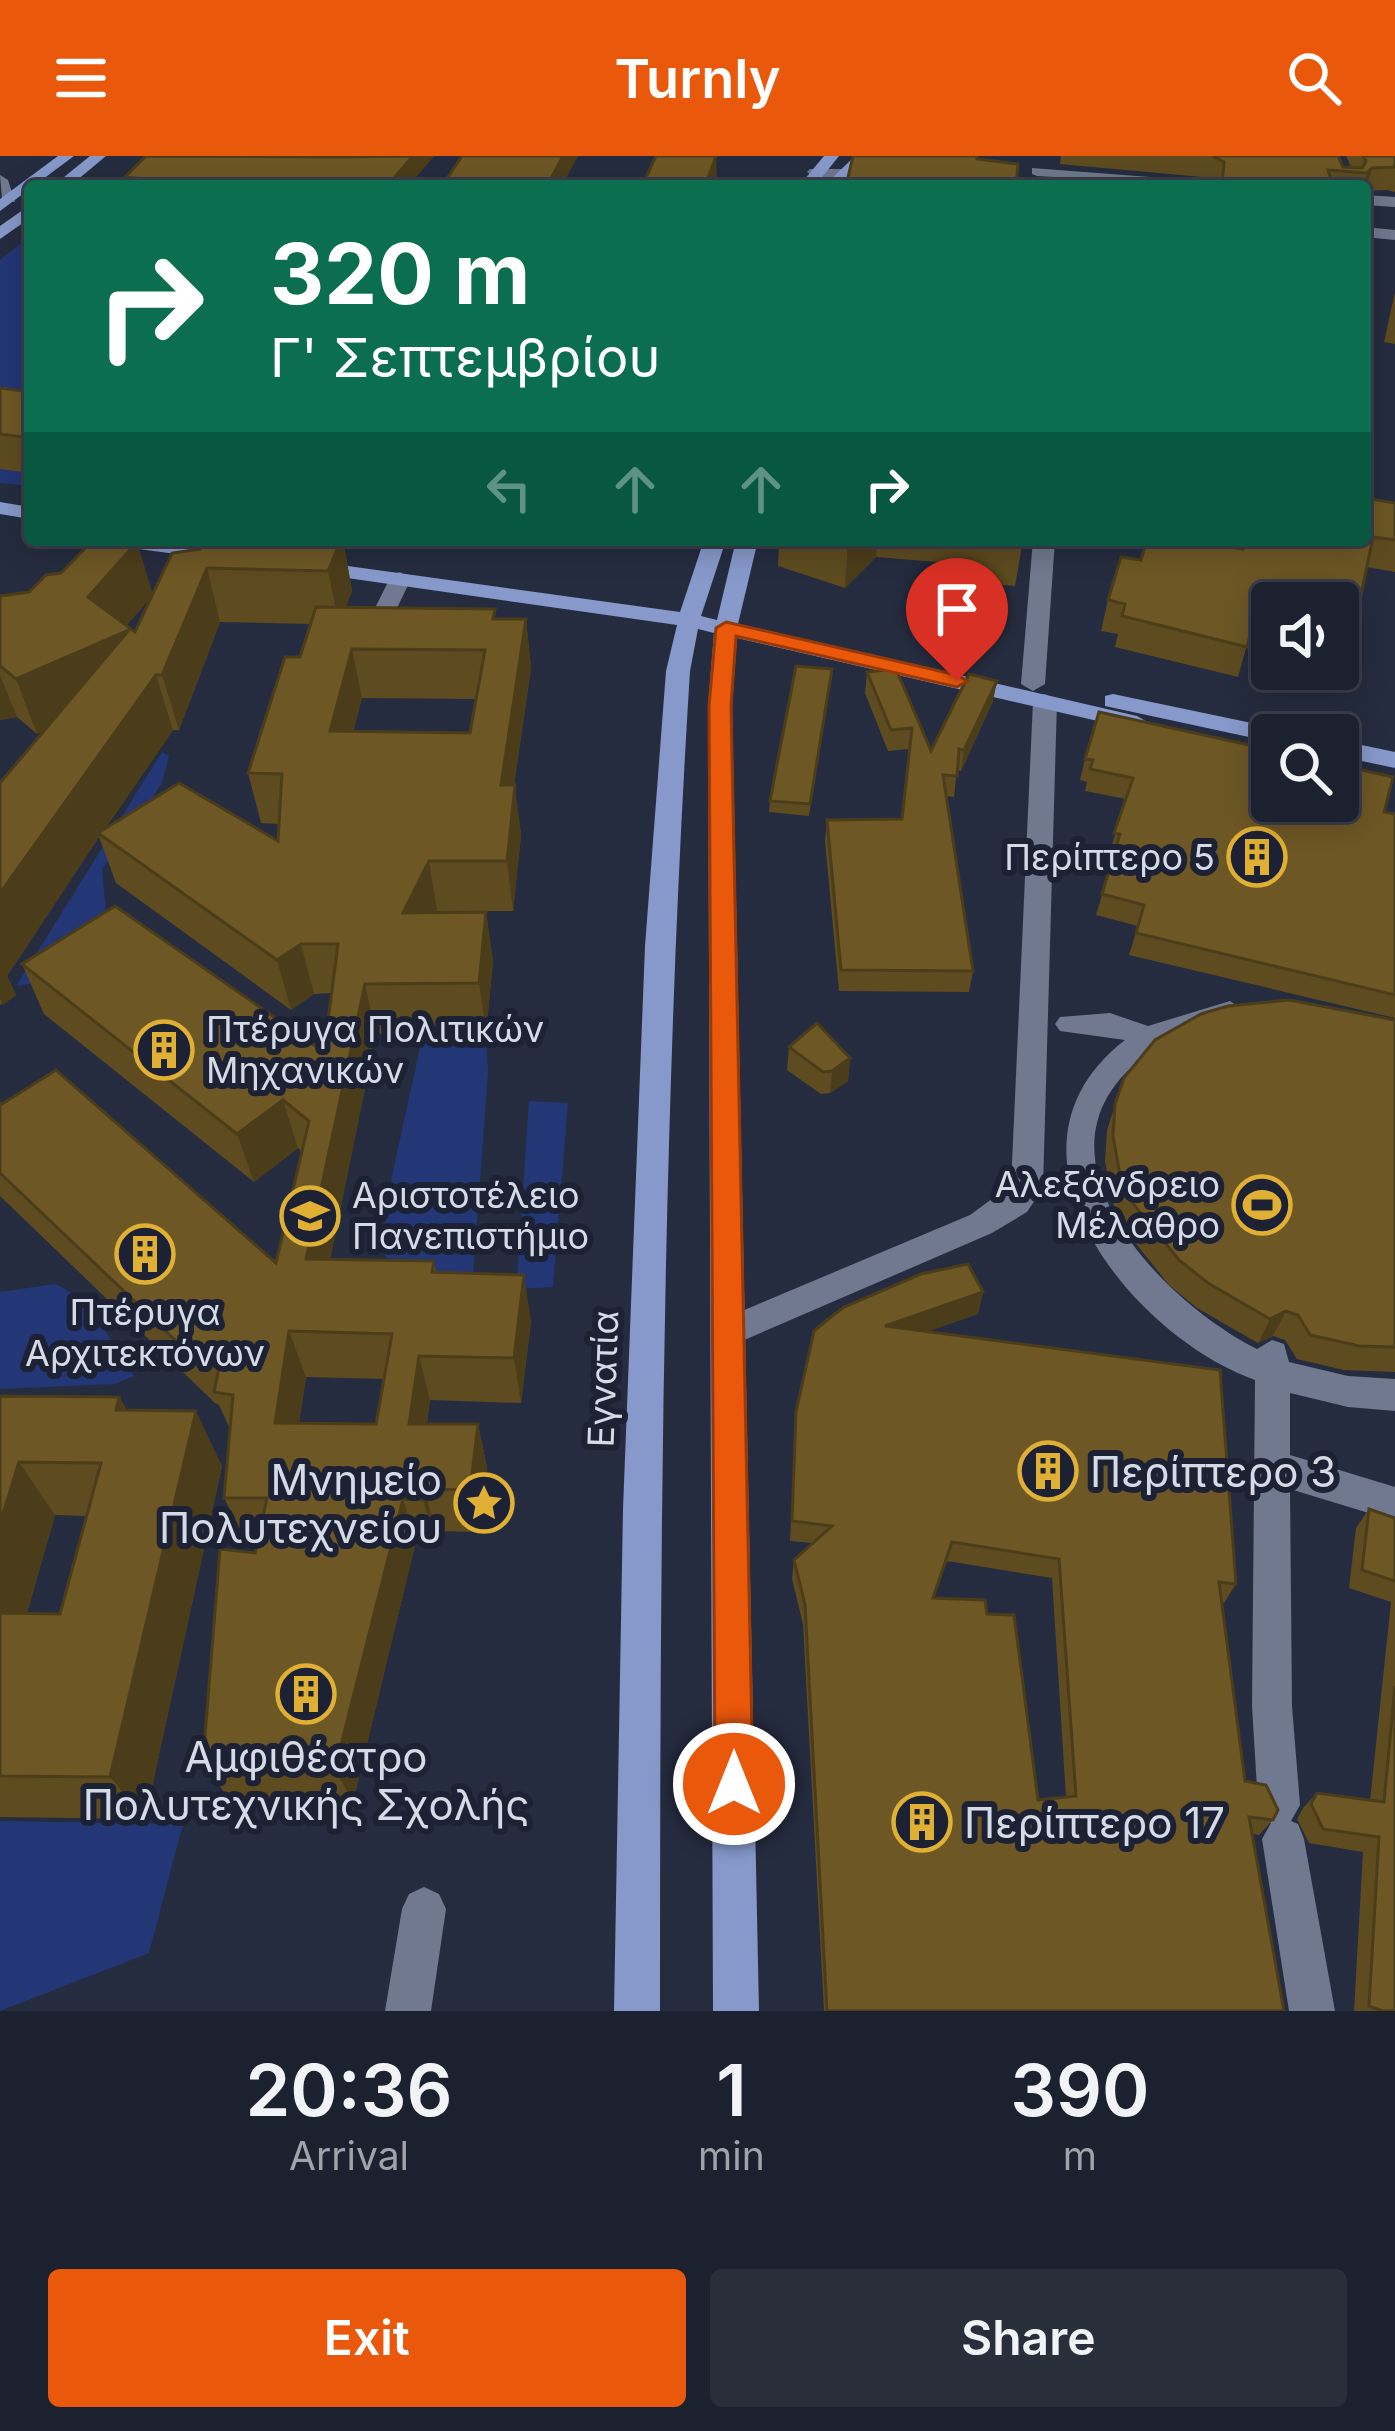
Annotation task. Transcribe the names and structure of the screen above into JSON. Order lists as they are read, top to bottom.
{
  "streets": {
    "main road": ["Εγνατία"]
  },
  "places": {
    "building": [
      "Περίπτερο 5",
      "Πτέρυγα Πολιτικών Μηχανικών",
      "Πτέρυγα Αρχιτεκτόνων",
      "Περίπτερο 3",
      "Αμφιθέατρο Πολυτεχνικής Σχολής",
      "Περίπτερο 17"
    ],
    "sports": ["Αλεξάνδρειο Μέλαθρο"],
    "school or university": ["Αριστοτέλειο Πανεπιστήμιο"],
    "place": ["Μνημείο Πολυτεχνείου"]
  },
  "page": {
    "header": "Turnly",
    "turn": ["320 m", "Γ' Σεπτεμβρίου"],
    "eta": [
      "20:36",
      "Arrival",
      "1",
      "min",
      "390",
      "m"
    ],
    "buttons": ["Exit", "Share"]
  }
}
